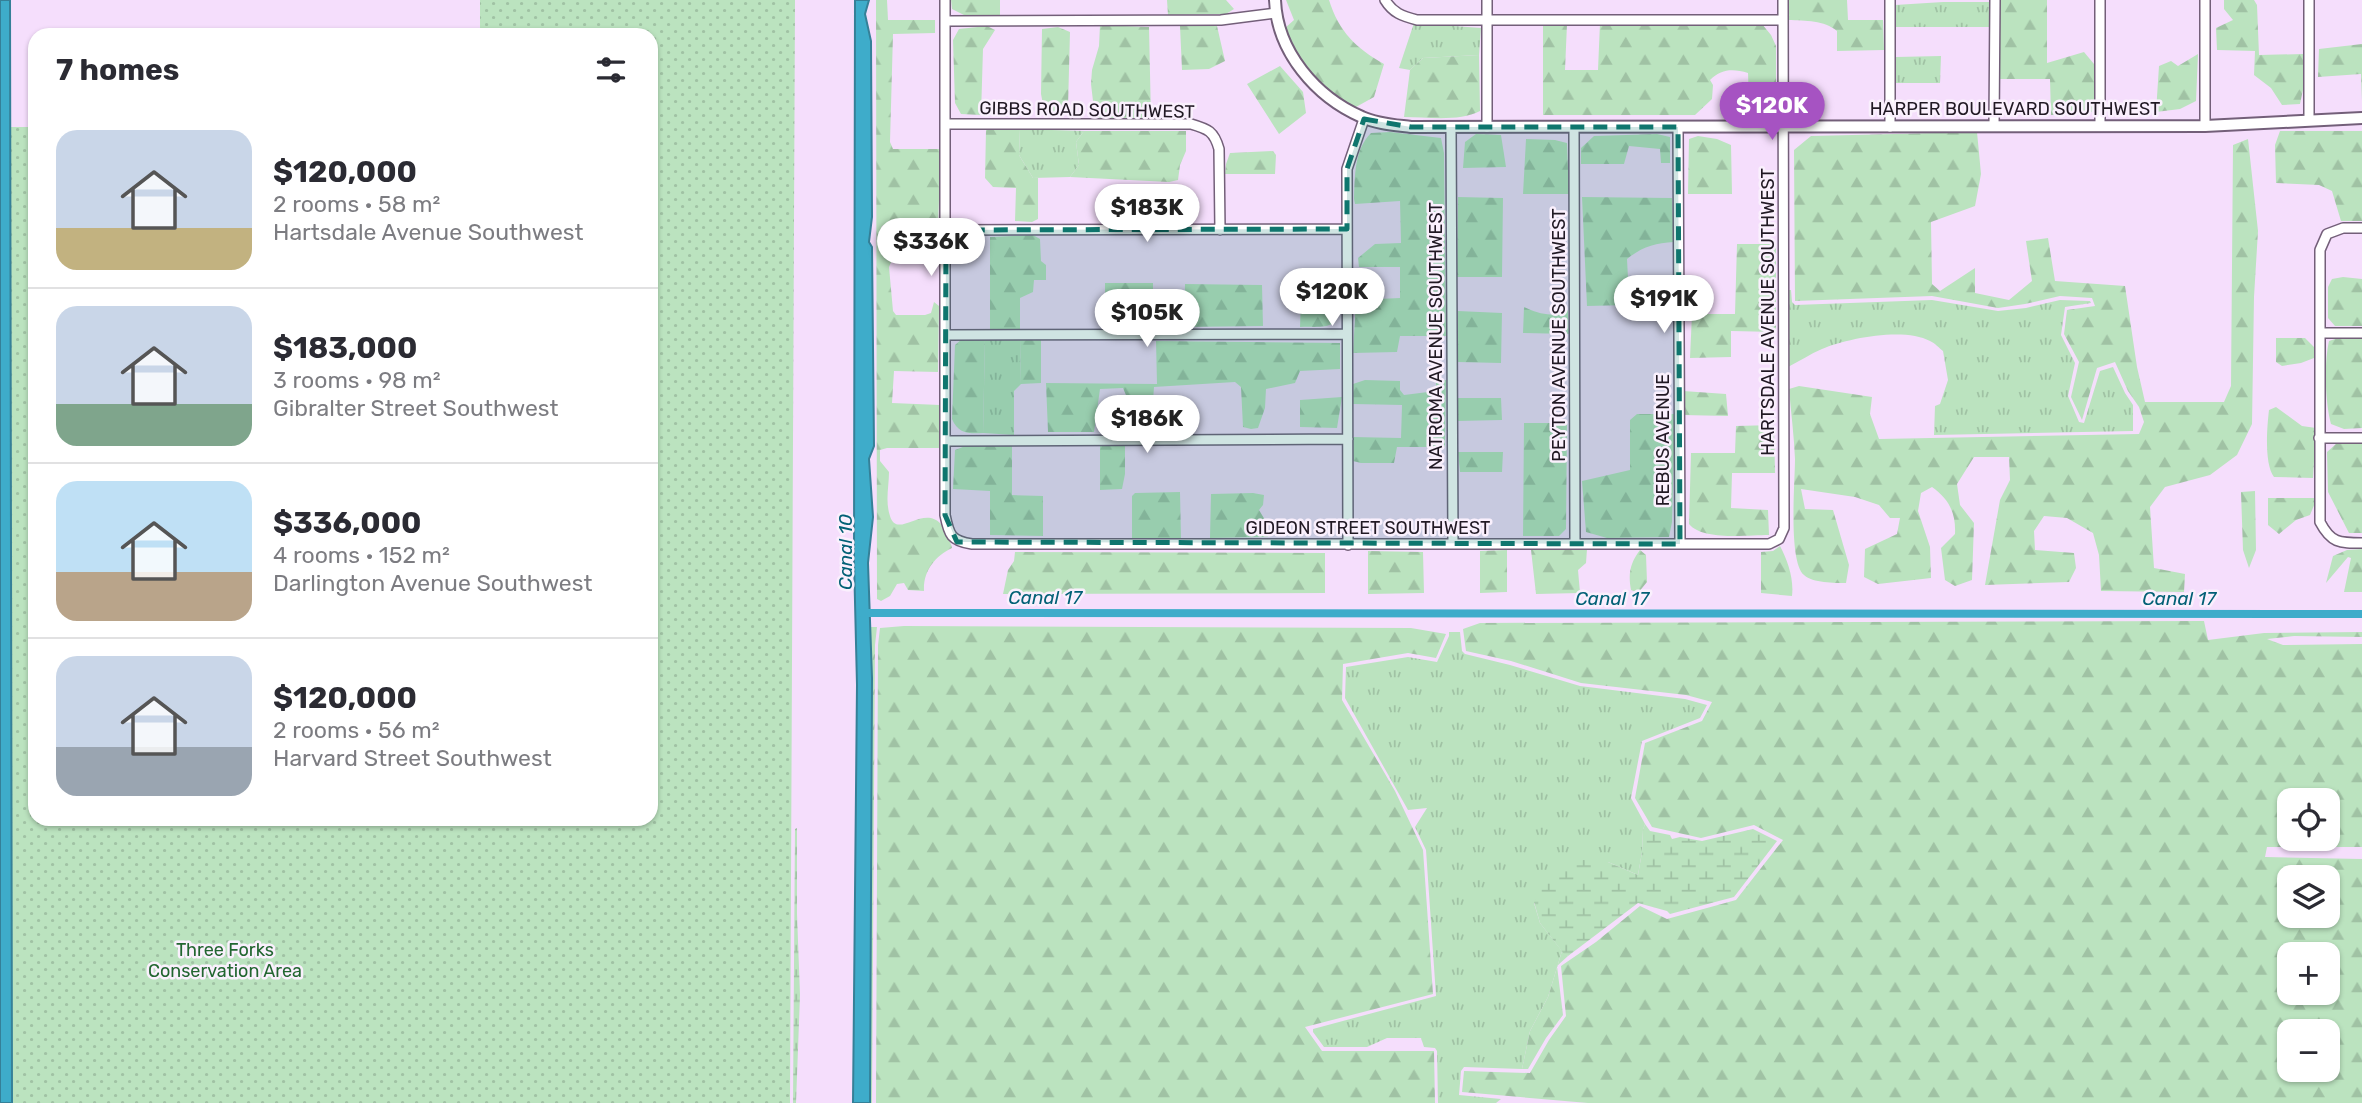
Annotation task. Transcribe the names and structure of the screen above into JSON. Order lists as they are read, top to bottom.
{
  "streets": {
    "street": [
      "HARPER BOULEVARD SOUTHWEST",
      "GIBBS ROAD SOUTHWEST",
      "HARTSDALE AVENUE SOUTHWEST",
      "PEYTON AVENUE SOUTHWEST",
      "NATROMA AVENUE SOUTHWEST",
      "REBUS AVENUE",
      "GIDEON STREET SOUTHWEST"
    ]
  },
  "crossings": [
    ["HARPER BOULEVARD SOUTHWEST", "HARTSDALE AVENUE SOUTHWEST"],
    ["HARPER BOULEVARD SOUTHWEST", "PEYTON AVENUE SOUTHWEST"],
    ["HARPER BOULEVARD SOUTHWEST", "NATROMA AVENUE SOUTHWEST"],
    ["HARPER BOULEVARD SOUTHWEST", "REBUS AVENUE"],
    ["HARTSDALE AVENUE SOUTHWEST", "GIDEON STREET SOUTHWEST"],
    ["PEYTON AVENUE SOUTHWEST", "GIDEON STREET SOUTHWEST"],
    ["NATROMA AVENUE SOUTHWEST", "GIDEON STREET SOUTHWEST"],
    ["REBUS AVENUE", "GIDEON STREET SOUTHWEST"]
  ],
  "water": ["Canal 10", "Canal 17"],
  "parks": ["Three Forks Conservation Area"],
  "page": {
    "heading": "7 homes",
    "price": [
      "$120K",
      "$183K",
      "$336K",
      "$120K",
      "$191K",
      "$105K",
      "$186K"
    ],
    "list": [
      {
        "name": "$120,000",
        "note": "2 rooms · 58 m² · Hartsdale Avenue Southwest"
      },
      {
        "name": "$183,000",
        "note": "3 rooms · 98 m² · Gibralter Street Southwest"
      },
      {
        "name": "$336,000",
        "note": "4 rooms · 152 m² · Darlington Avenue Southwest"
      },
      {
        "name": "$120,000",
        "note": "2 rooms · 56 m² · Harvard Street Southwest"
      }
    ],
    "map_buttons": ["+", "−"]
  }
}
